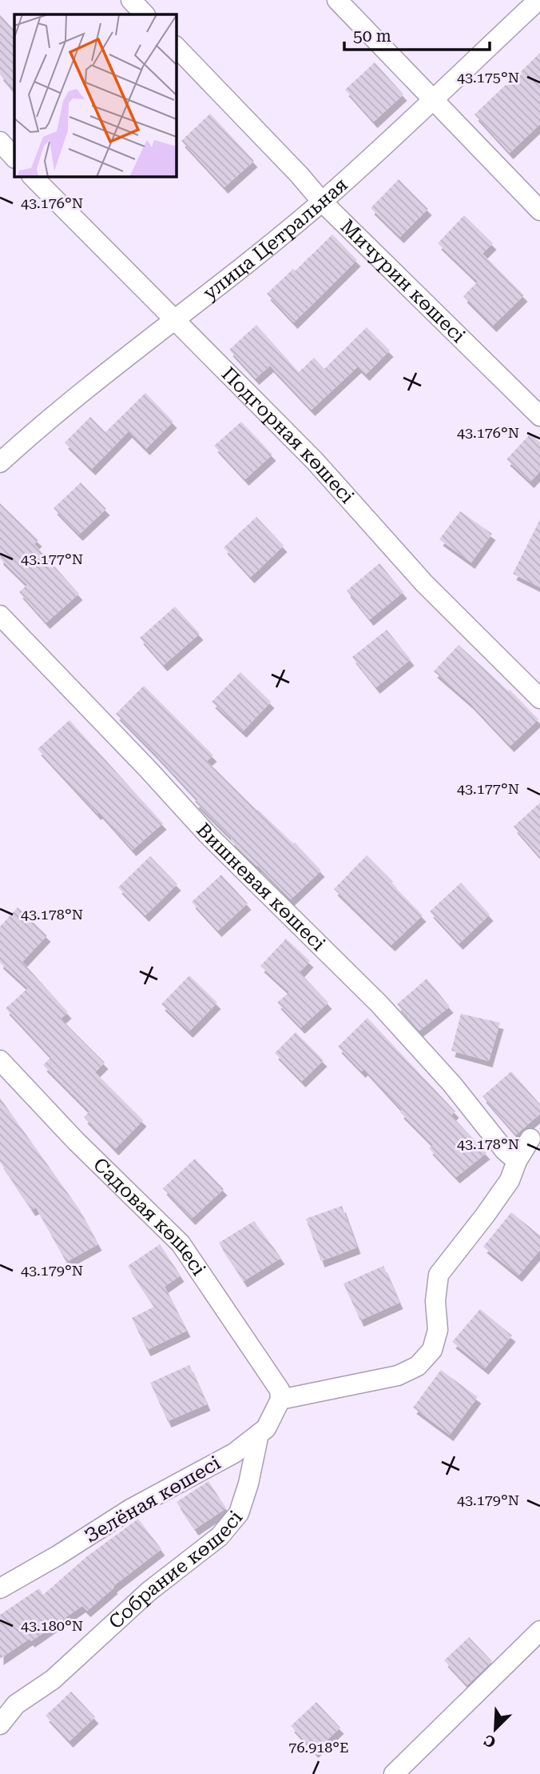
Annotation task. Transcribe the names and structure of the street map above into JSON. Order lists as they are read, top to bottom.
{
  "streets": {
    "street": [
      "улица Цетральная",
      "Мичурин көшесі",
      "Подгорная көшесі",
      "Вишневая көшесі",
      "Садовая көшесі",
      "Зелёная көшесі",
      "Собрание көшесі"
    ]
  },
  "crossings": [
    ["улица Цетральная", "Мичурин көшесі"],
    ["улица Цетральная", "Подгорная көшесі"],
    ["Садовая көшесі", "Зелёная көшесі"],
    ["Зелёная көшесі", "Собрание көшесі"]
  ],
  "scale_bar": "50 m",
  "north": "bottom left",
  "coordinates": [
    "43.175°N",
    "43.176°N",
    "43.177°N",
    "43.178°N",
    "43.179°N",
    "43.180°N",
    "76.918°E"
  ]
}
